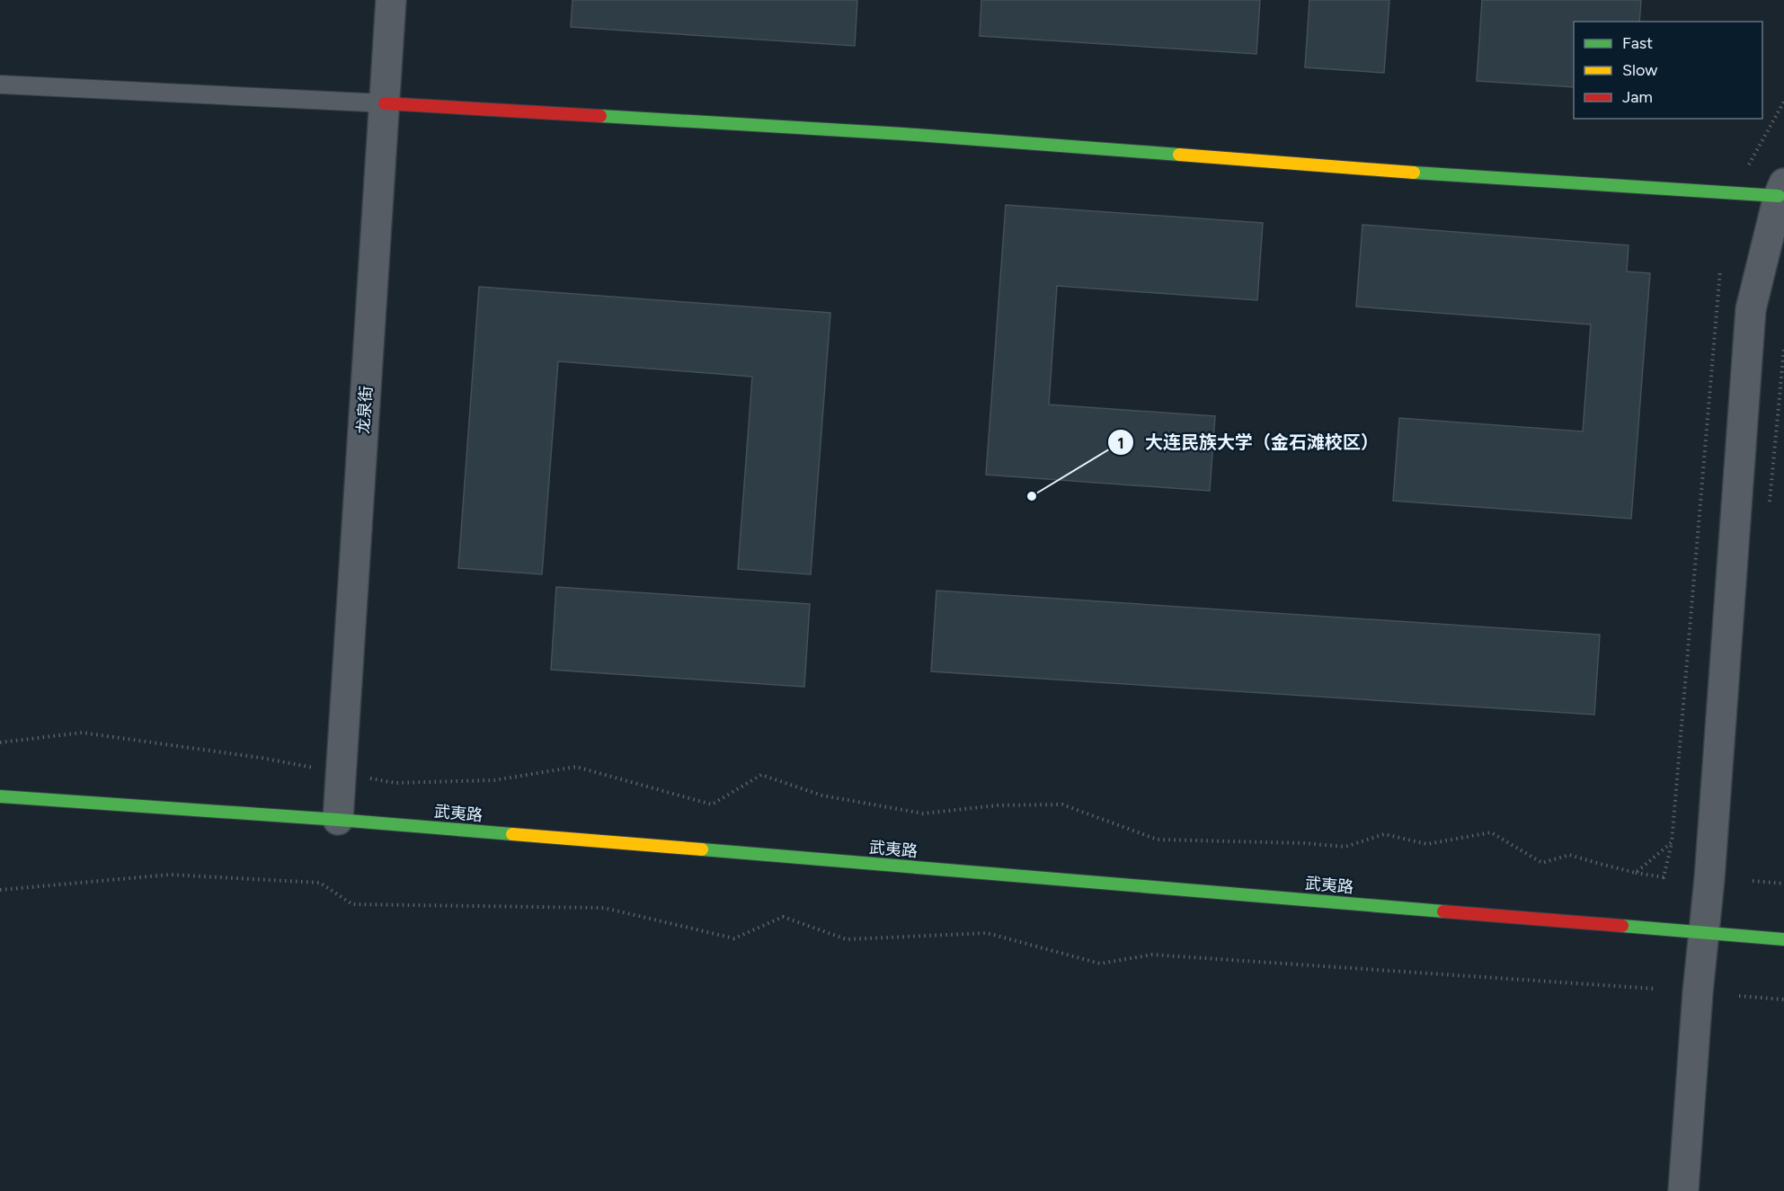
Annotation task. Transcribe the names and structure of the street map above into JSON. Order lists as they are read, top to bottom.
{
  "streets": {
    "main road": ["武夷路"],
    "street": ["龙泉街"]
  },
  "crossings": [
    ["龙泉街", "武夷路"]
  ],
  "places": ["大连民族大学（金石滩校区）"],
  "legend": ["Fast", "Slow", "Jam"]
}
